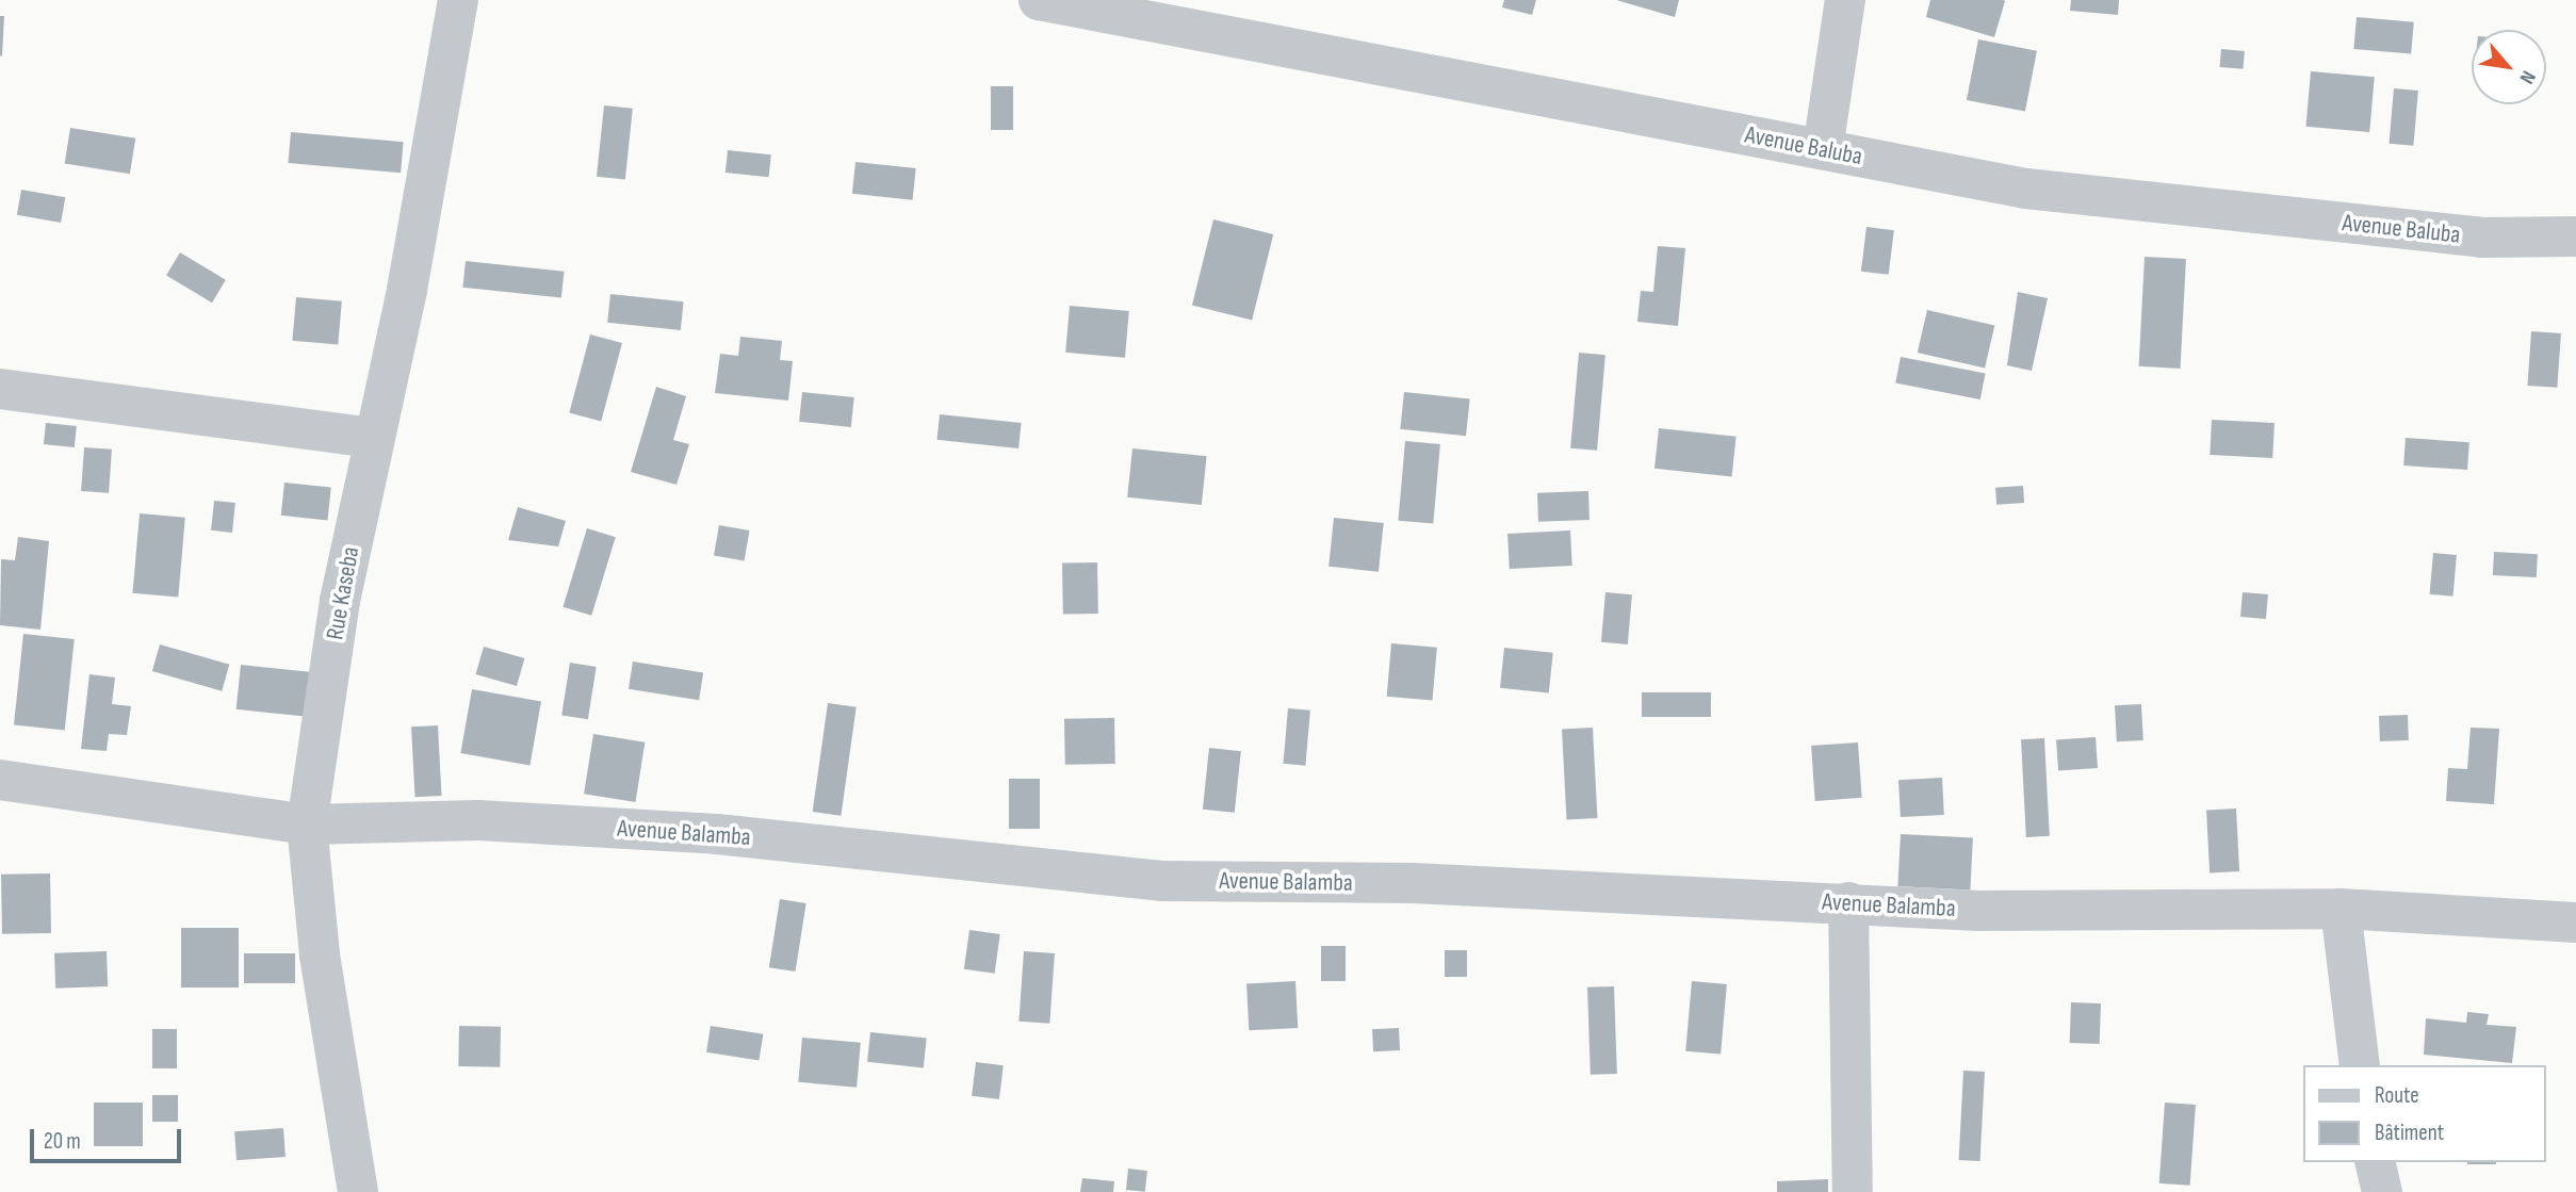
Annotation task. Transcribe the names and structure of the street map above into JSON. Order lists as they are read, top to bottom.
{
  "streets": {
    "street": ["Avenue Baluba", "Rue Kaseba", "Avenue Balamba"]
  },
  "crossings": [
    ["Rue Kaseba", "Avenue Balamba"]
  ],
  "legend": ["Route", "Bâtiment"],
  "scale_bar": "20 m",
  "north": "bottom right"
}
